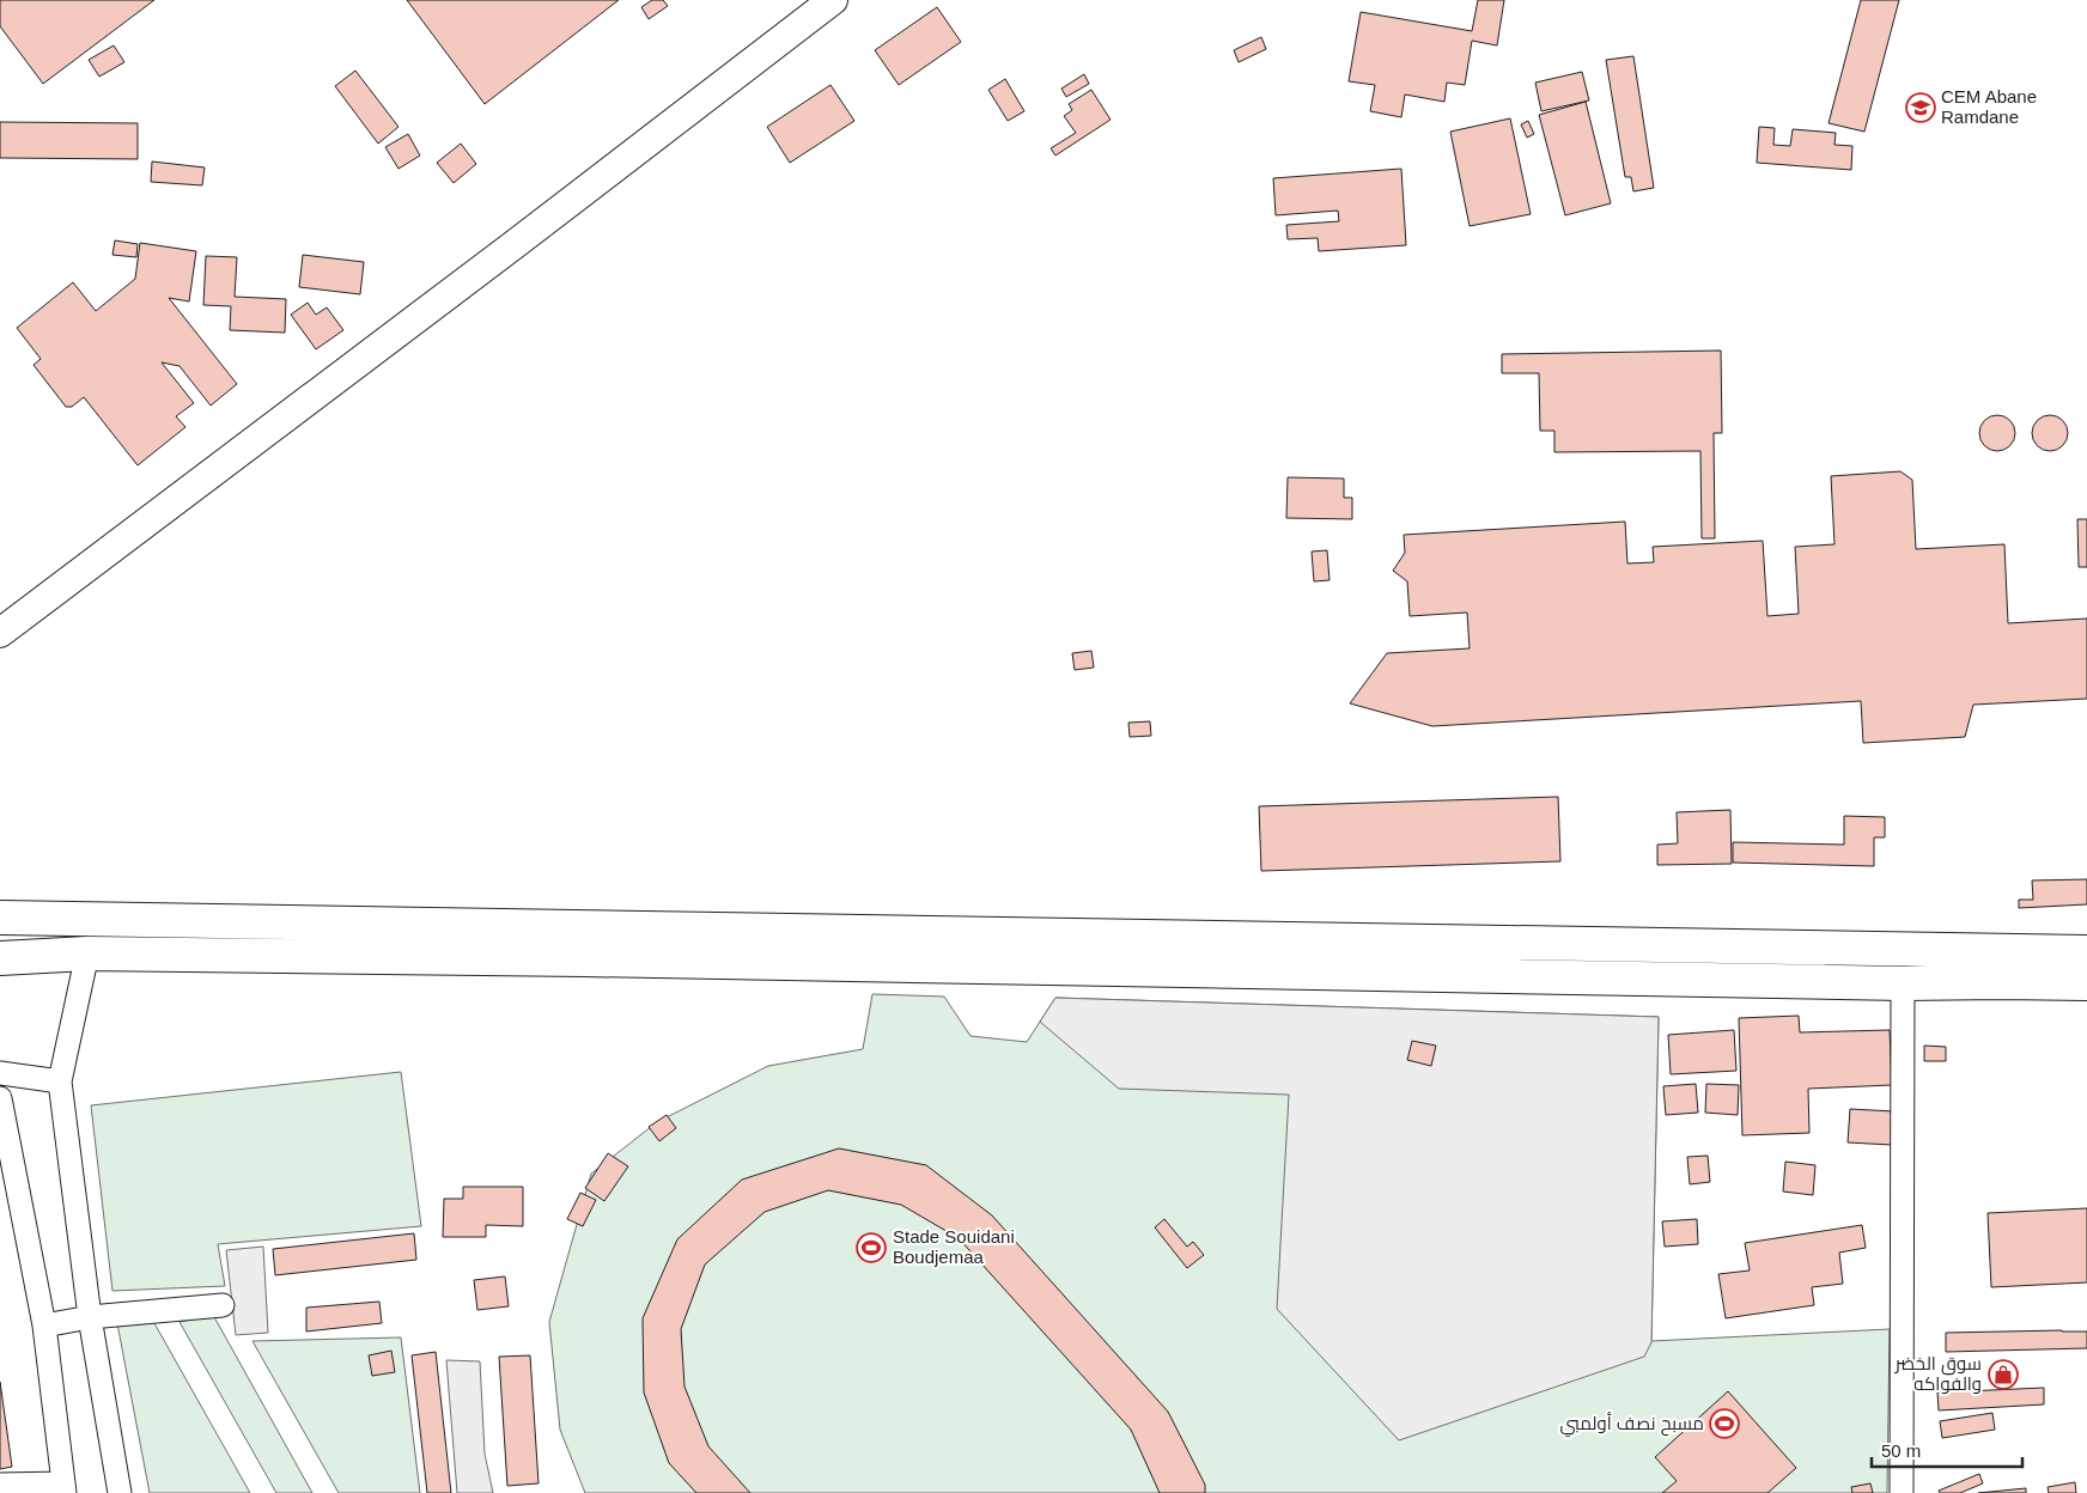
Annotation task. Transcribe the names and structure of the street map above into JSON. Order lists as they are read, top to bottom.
{
  "places": {
    "school or university": ["CEM Abane Ramdane"],
    "sports": ["Stade Souidani Boudjemaa", "مسبح نصف أولمبي"],
    "shop": ["سوق الخضر والفواكه"]
  },
  "scale_bar": "50 m"
}
